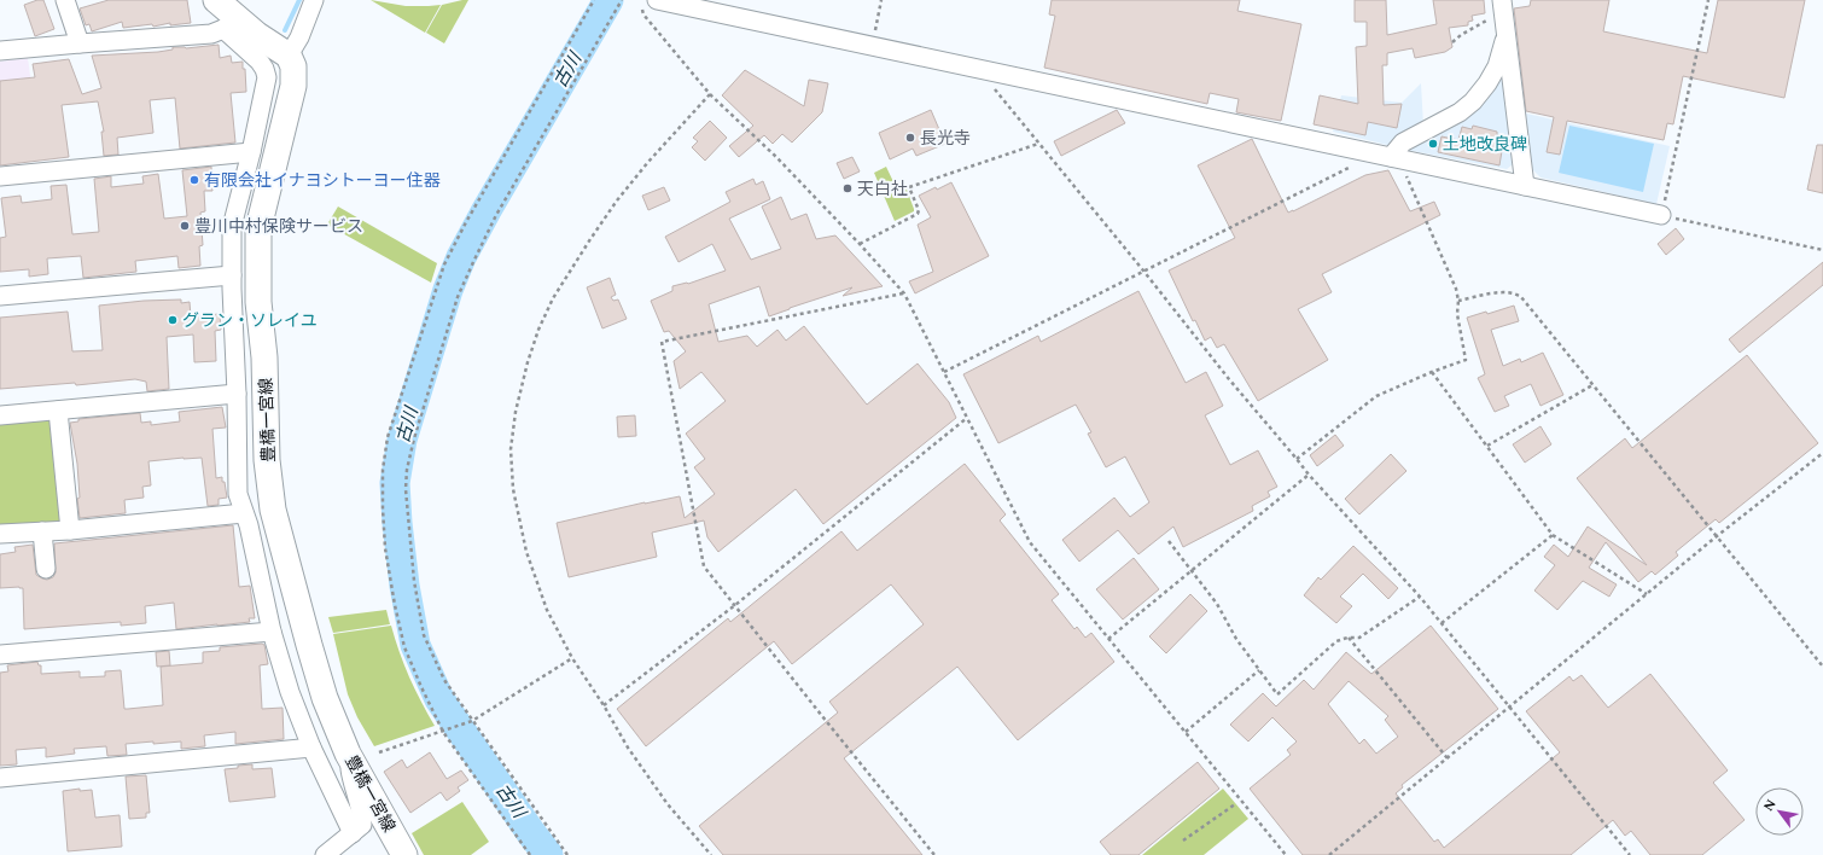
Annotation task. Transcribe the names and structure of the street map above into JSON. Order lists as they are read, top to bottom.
{
  "streets": {
    "main road": ["豊橋一宮線"]
  },
  "water": ["古川"],
  "places": [
    "長光寺",
    "土地改良碑",
    "有限会社イナヨシトーヨー住器",
    "天白社",
    "豊川中村保険サービス",
    "グラン・ソレイユ"
  ],
  "north": "top left"
}
